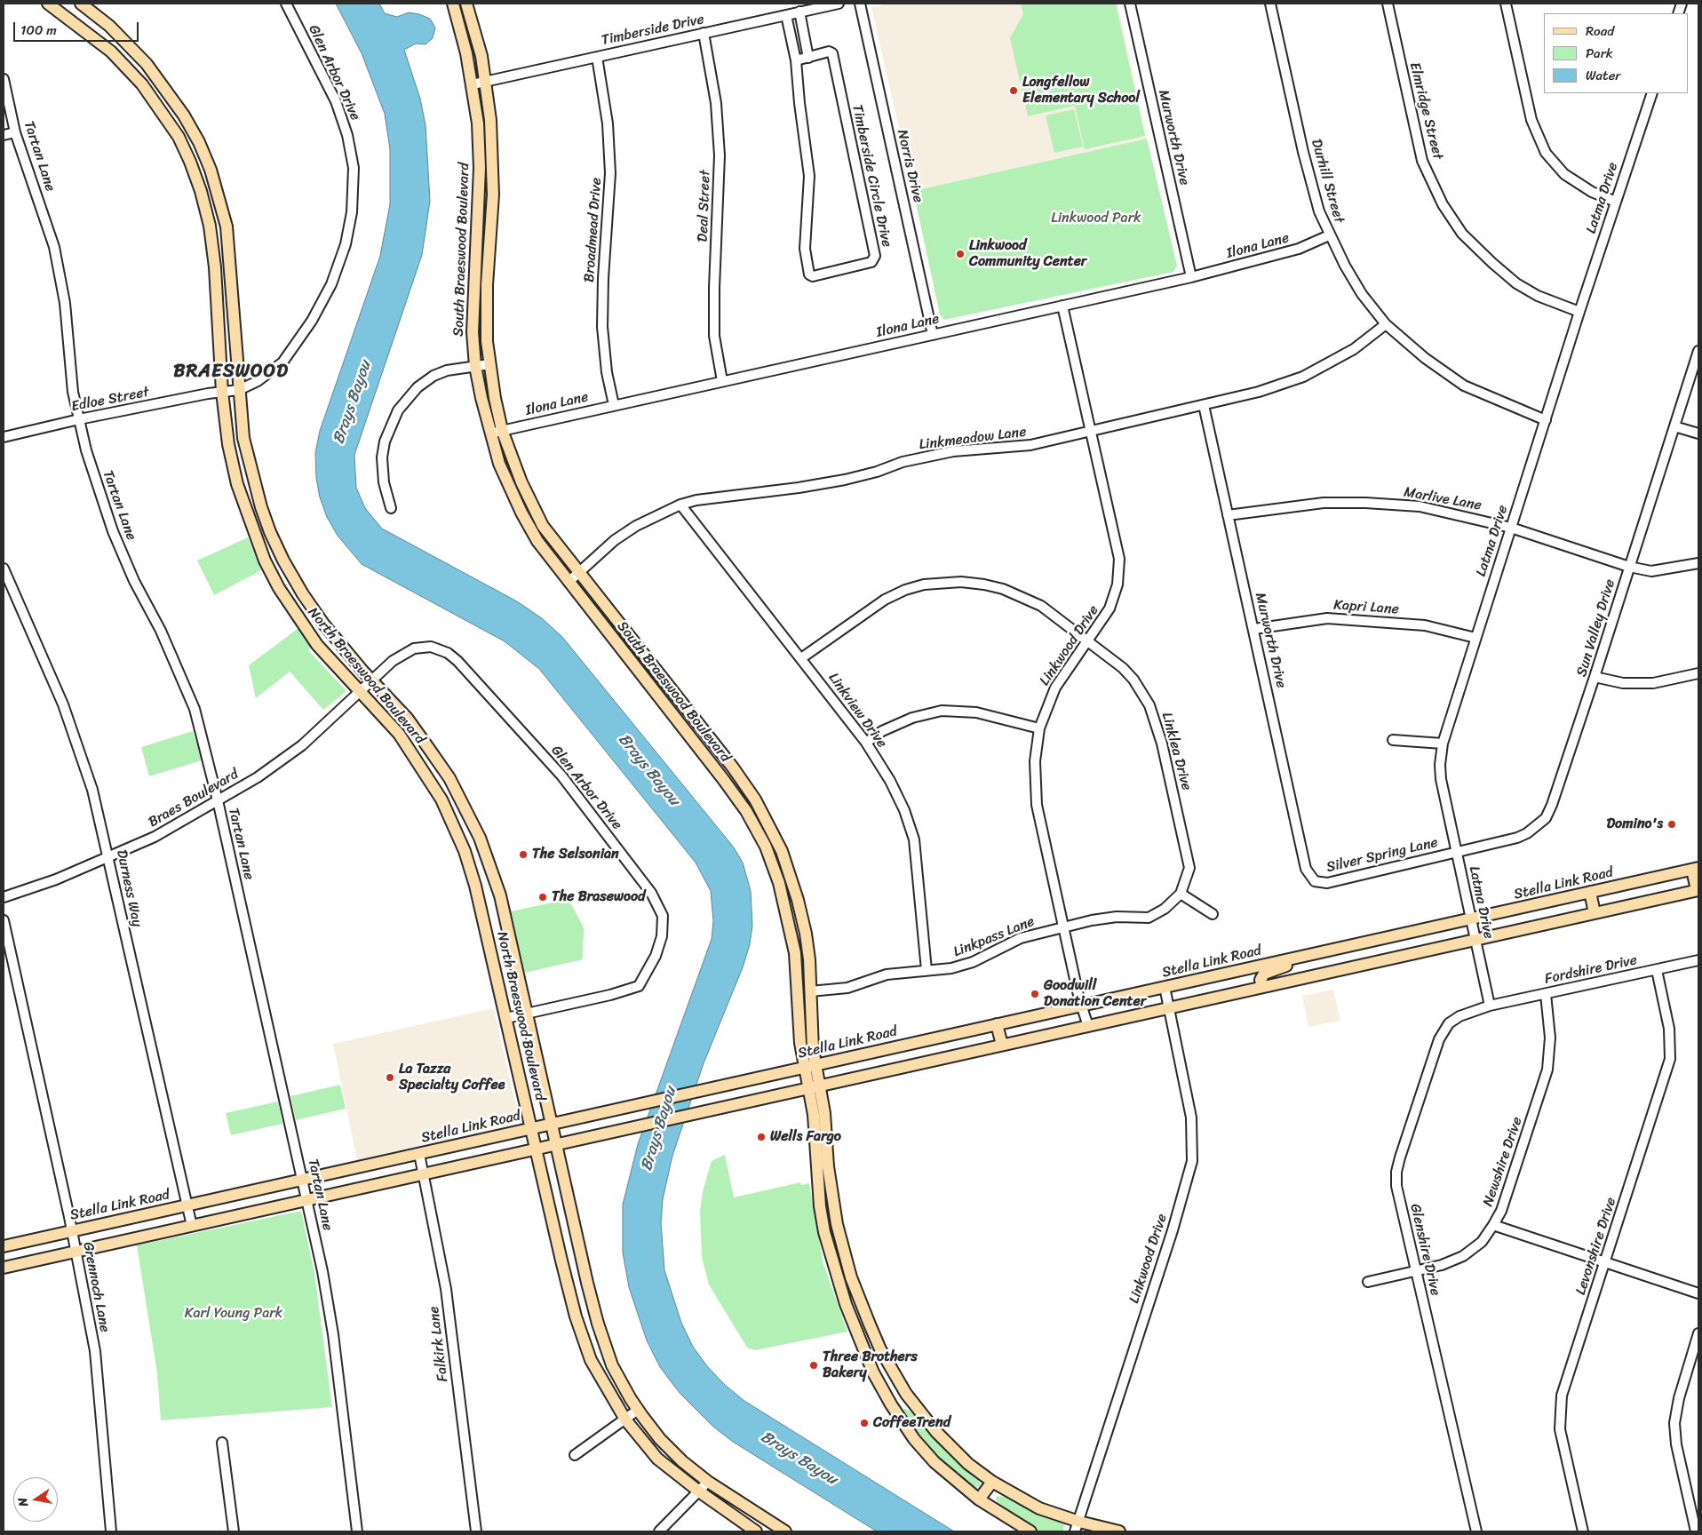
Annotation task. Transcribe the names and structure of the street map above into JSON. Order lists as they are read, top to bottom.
{
  "streets": {
    "main road": ["South Braeswood Boulevard", "North Braeswood Boulevard", "Stella Link Road"],
    "street": [
      "Timberside Drive",
      "Glen Arbor Drive",
      "Elmridge Street",
      "Murworth Drive",
      "Tartan Lane",
      "Norris Drive",
      "Timberside Circle Drive",
      "Durhill Street",
      "Latma Drive",
      "Deal Street",
      "Broadmead Drive",
      "Ilona Lane",
      "Edloe Street",
      "Linkmeadow Lane",
      "Marlive Lane",
      "Kapri Lane",
      "Sun Valley Drive",
      "Linkwood Drive",
      "Linkview Drive",
      "Linklea Drive",
      "Braes Boulevard",
      "Silver Spring Lane",
      "Durness Way",
      "Linkpass Lane",
      "Fordshire Drive",
      "Newshire Drive",
      "Levonshire Drive",
      "Glenshire Drive",
      "Grennoch Lane",
      "Falkirk Lane"
    ]
  },
  "crossings": [
    ["Timberside Drive", "Timberside Circle Drive"],
    ["Timberside Drive", "Deal Street"],
    ["Timberside Drive", "Broadmead Drive"],
    ["Timberside Drive", "South Braeswood Boulevard"],
    ["Glen Arbor Drive", "Edloe Street"],
    ["Glen Arbor Drive", "North Braeswood Boulevard"],
    ["Glen Arbor Drive", "Braes Boulevard"],
    ["Elmridge Street", "Latma Drive"],
    ["Murworth Drive", "Ilona Lane"],
    ["Murworth Drive", "Linkmeadow Lane"],
    ["Murworth Drive", "Marlive Lane"],
    ["Murworth Drive", "Kapri Lane"],
    ["Murworth Drive", "Silver Spring Lane"],
    ["Tartan Lane", "Edloe Street"],
    ["Tartan Lane", "Braes Boulevard"],
    ["Tartan Lane", "Stella Link Road"],
    ["Norris Drive", "Ilona Lane"],
    ["Durhill Street", "Latma Drive"],
    ["Durhill Street", "Ilona Lane"],
    ["Durhill Street", "Linkmeadow Lane"],
    ["Latma Drive", "Marlive Lane"],
    ["Latma Drive", "Kapri Lane"],
    ["Latma Drive", "Sun Valley Drive"],
    ["Latma Drive", "Silver Spring Lane"],
    ["Latma Drive", "Stella Link Road"],
    ["Latma Drive", "Fordshire Drive"],
    ["Latma Drive", "Glenshire Drive"],
    ["Deal Street", "Ilona Lane"],
    ["Broadmead Drive", "Ilona Lane"],
    ["Ilona Lane", "South Braeswood Boulevard"],
    ["Ilona Lane", "Linkwood Drive"],
    ["South Braeswood Boulevard", "Linkmeadow Lane"],
    ["South Braeswood Boulevard", "Linkwood Drive"],
    ["South Braeswood Boulevard", "Stella Link Road"],
    ["South Braeswood Boulevard", "Linkpass Lane"],
    ["Edloe Street", "North Braeswood Boulevard"],
    ["Linkmeadow Lane", "Linkwood Drive"],
    ["Linkmeadow Lane", "Linkview Drive"],
    ["Marlive Lane", "Sun Valley Drive"],
    ["Sun Valley Drive", "Silver Spring Lane"],
    ["Linkwood Drive", "Linklea Drive"],
    ["Linkwood Drive", "Stella Link Road"],
    ["Linkwood Drive", "Linkpass Lane"],
    ["North Braeswood Boulevard", "Braes Boulevard"],
    ["North Braeswood Boulevard", "Stella Link Road"],
    ["Linkview Drive", "Linklea Drive"],
    ["Linkview Drive", "Linkpass Lane"],
    ["Linklea Drive", "Linkpass Lane"],
    ["Braes Boulevard", "Durness Way"],
    ["Stella Link Road", "Durness Way"],
    ["Stella Link Road", "Grennoch Lane"],
    ["Stella Link Road", "Falkirk Lane"],
    ["Fordshire Drive", "Newshire Drive"],
    ["Fordshire Drive", "Levonshire Drive"],
    ["Fordshire Drive", "Glenshire Drive"],
    ["Newshire Drive", "Glenshire Drive"]
  ],
  "districts": ["BRAESWOOD"],
  "water": ["Brays Bayou"],
  "parks": ["Linkwood Park", "Karl Young Park"],
  "places": [
    "Longfellow Elementary School",
    "Linkwood Community Center",
    "Domino's",
    "The Selsonian",
    "The Brasewood",
    "Goodwill Donation Center",
    "La Tazza Specialty Coffee",
    "Wells Fargo",
    "Three Brothers Bakery",
    "CoffeeTrend"
  ],
  "legend": ["Road", "Park", "Water"],
  "scale_bar": "100 m",
  "north": "left"
}
